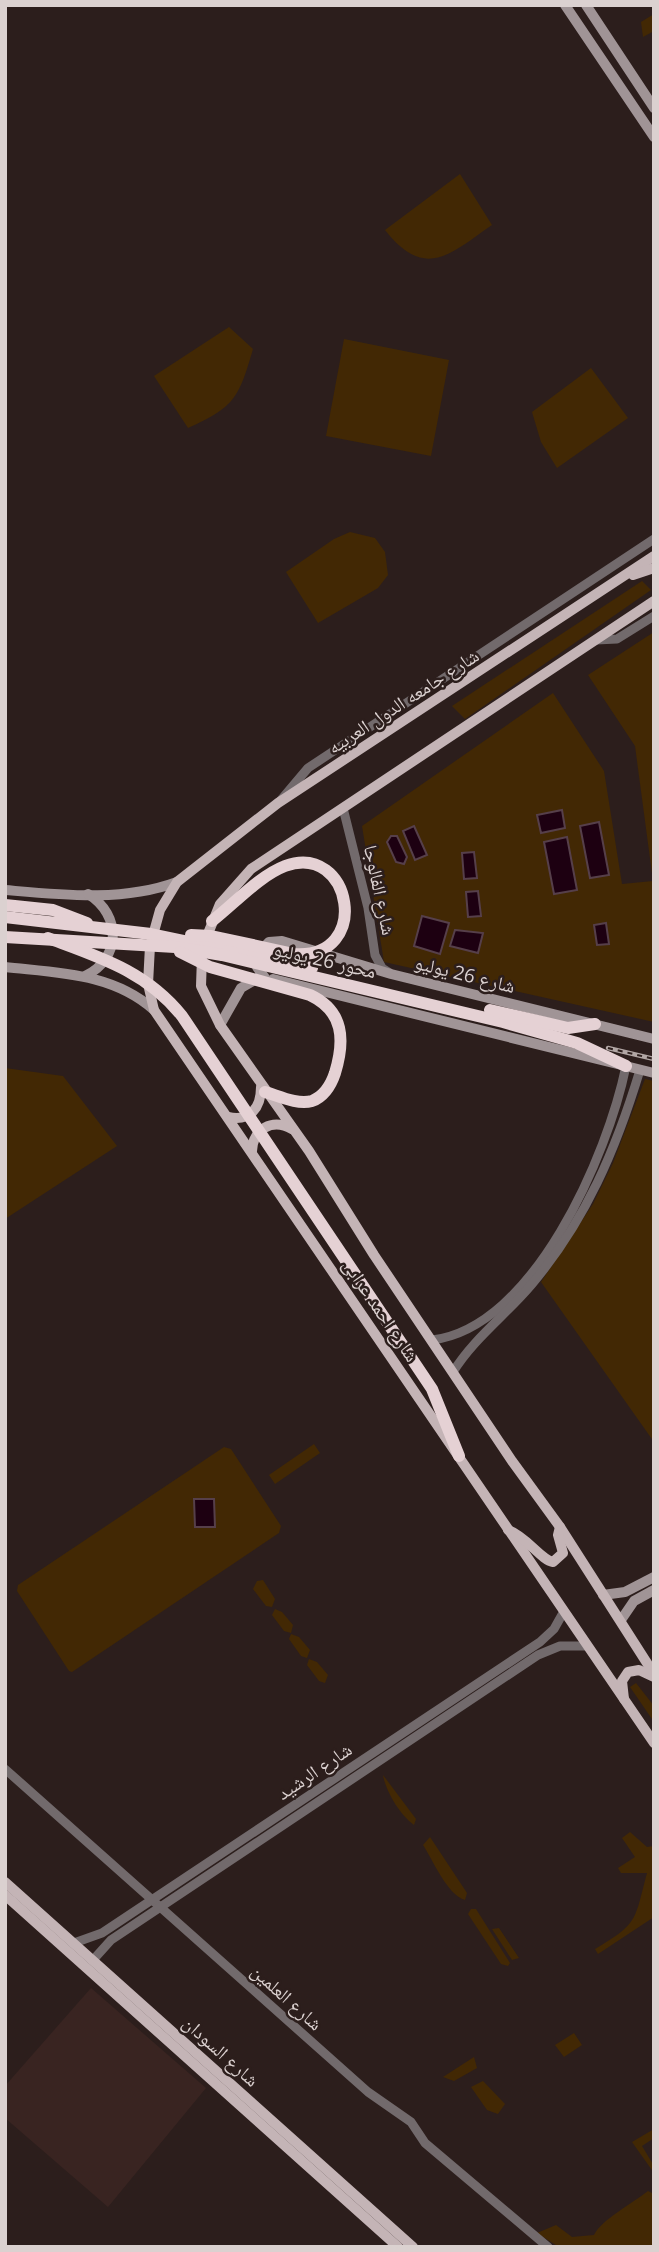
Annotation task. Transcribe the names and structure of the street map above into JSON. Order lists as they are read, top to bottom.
{
  "streets": {
    "highway": ["محور 26 يوليو"],
    "main road": [
      "شارع جامعه الدول العربيه",
      "شارع 26 يوليو",
      "شارع احمد عرابى",
      "شارع السودان"
    ],
    "street": ["شارع الفالوجا", "شارع الرشيد", "شارع العلمين"]
  },
  "crossings": [
    ["شارع جامعه الدول العربيه", "شارع احمد عرابى"],
    ["شارع الفالوجا", "شارع 26 يوليو"],
    ["محور 26 يوليو", "شارع 26 يوليو"],
    ["شارع احمد عرابى", "شارع الرشيد"],
    ["شارع الرشيد", "شارع العلمين"],
    ["شارع الرشيد", "شارع السودان"]
  ]
}
